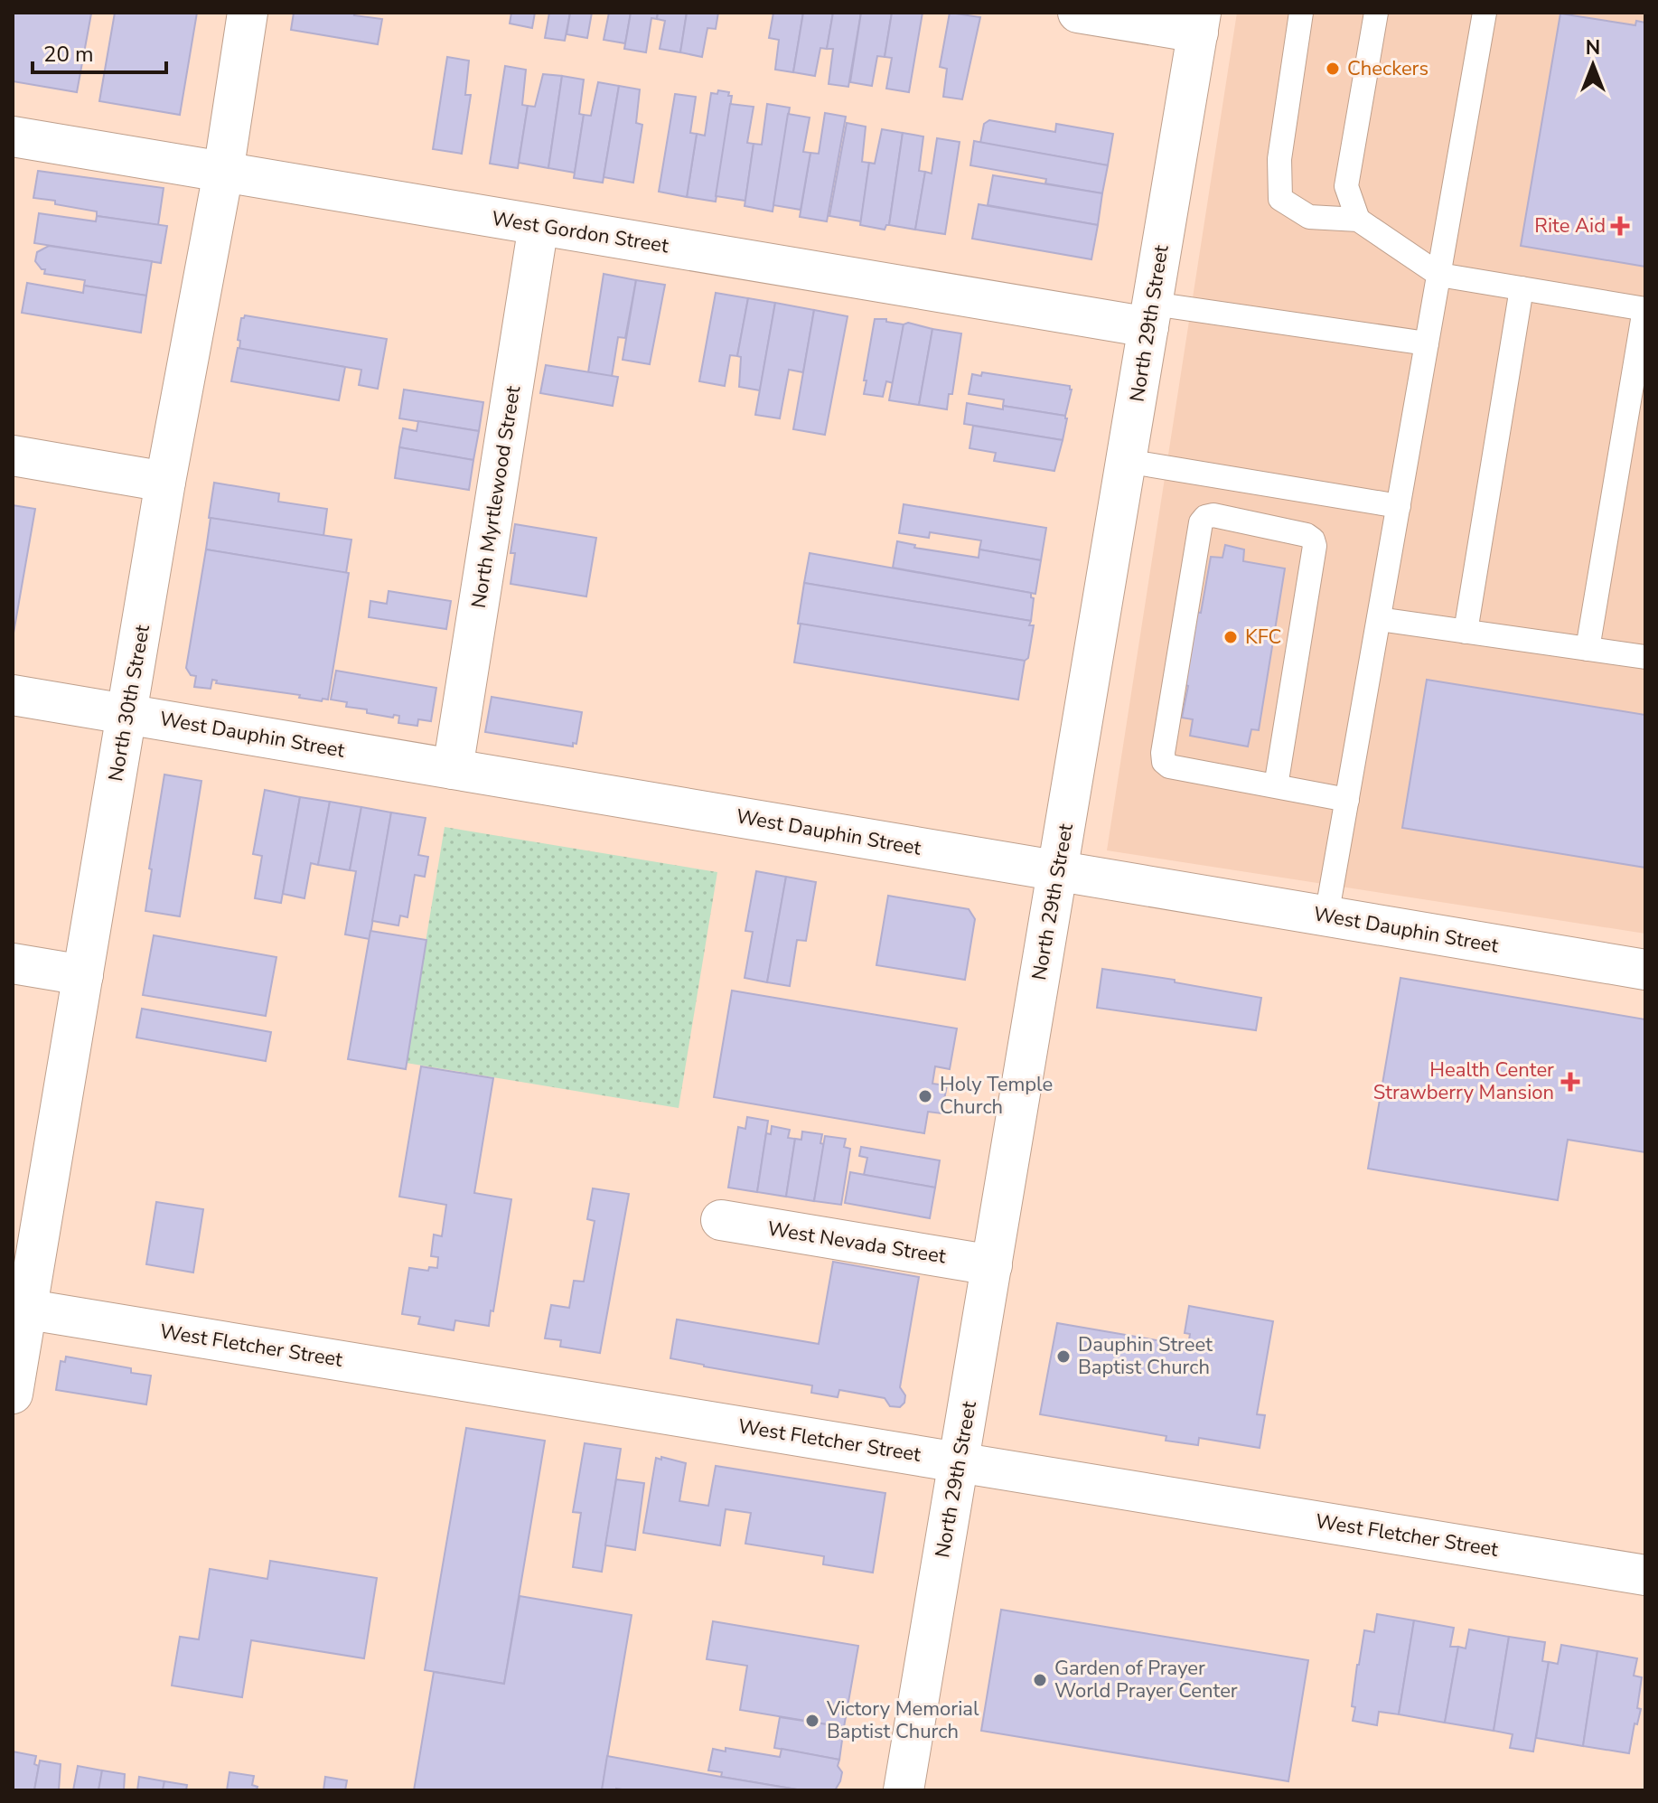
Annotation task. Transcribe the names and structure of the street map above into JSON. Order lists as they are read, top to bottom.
{
  "streets": {
    "street": [
      "West Gordon Street",
      "North 29th Street",
      "North Myrtlewood Street",
      "North 30th Street",
      "West Dauphin Street",
      "West Nevada Street",
      "West Fletcher Street"
    ]
  },
  "crossings": [
    ["West Gordon Street", "North 29th Street"],
    ["West Gordon Street", "North Myrtlewood Street"],
    ["West Gordon Street", "North 30th Street"],
    ["North 29th Street", "West Dauphin Street"],
    ["North 29th Street", "West Nevada Street"],
    ["North 29th Street", "West Fletcher Street"],
    ["North Myrtlewood Street", "West Dauphin Street"],
    ["North 30th Street", "West Dauphin Street"],
    ["North 30th Street", "West Fletcher Street"]
  ],
  "places": {
    "other": [
      "Checkers",
      "KFC",
      "Holy Temple Church",
      "Dauphin Street Baptist Church",
      "Garden of Prayer World Prayer Center",
      "Victory Memorial Baptist Church"
    ],
    "health": ["Rite Aid", "Health Center Strawberry Mansion"]
  },
  "scale_bar": "20 m",
  "north": "top"
}
